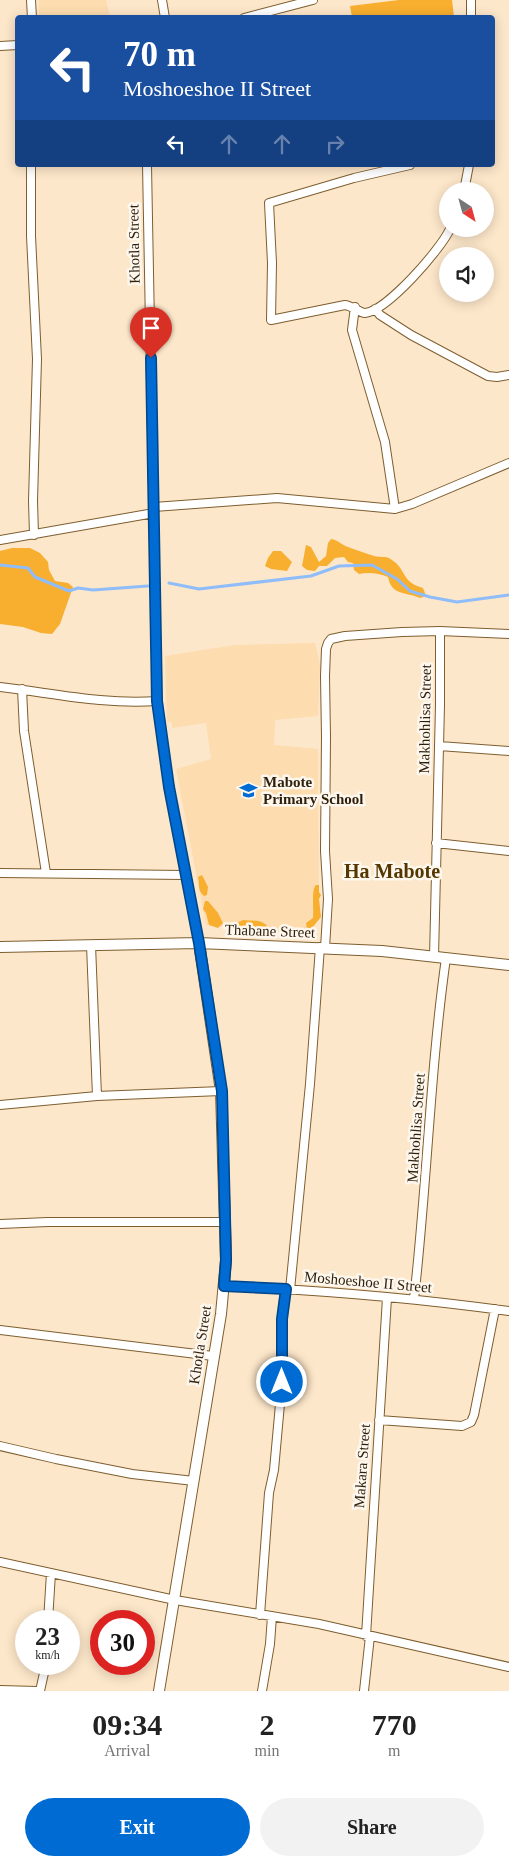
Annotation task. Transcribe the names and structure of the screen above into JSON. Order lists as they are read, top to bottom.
{
  "streets": {
    "street": [
      "Khotla Street",
      "Makhohlisa Street",
      "Thabane Street",
      "Moshoeshoe II Street",
      "Makara Street"
    ]
  },
  "crossings": [
    ["Khotla Street", "Thabane Street"],
    ["Khotla Street", "Moshoeshoe II Street"],
    ["Makhohlisa Street", "Thabane Street"],
    ["Makhohlisa Street", "Moshoeshoe II Street"],
    ["Moshoeshoe II Street", "Makara Street"]
  ],
  "districts": ["Ha Mabote"],
  "places": {
    "school or university": ["Mabote Primary School"]
  },
  "north": "bottom right",
  "page": {
    "turn": ["70 m", "Moshoeshoe II Street"],
    "speed": "23 km/h",
    "limit": "30",
    "eta": [
      "09:34",
      "Arrival",
      "2",
      "min",
      "770",
      "m"
    ],
    "buttons": ["Exit", "Share"]
  }
}
